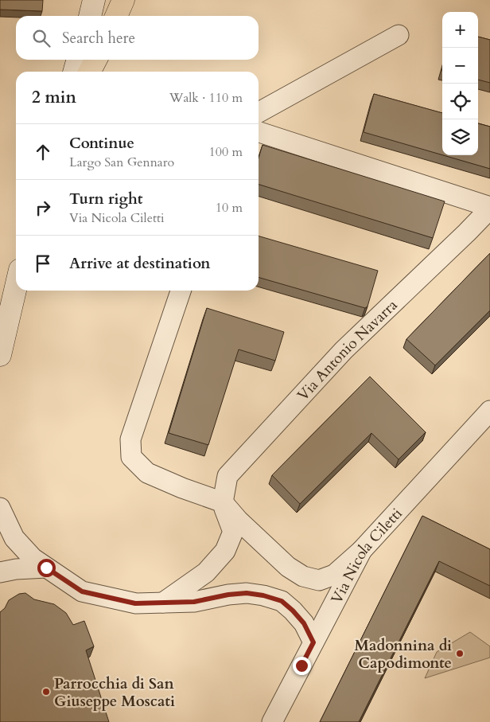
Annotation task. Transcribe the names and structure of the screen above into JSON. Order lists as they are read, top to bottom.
{
  "streets": {
    "street": ["Via Antonio Navarra", "Via Nicola Ciletti"]
  },
  "places": ["Madonnina di Capodimonte", "Parrocchia di San Giuseppe Moscati"],
  "page": {
    "map_buttons": ["+", "−"],
    "search": "Search here",
    "heading": ["2 min", "Walk · 110 m"],
    "list": [
      ["Continue", "Largo San Gennaro", "100 m"],
      ["Turn right", "Via Nicola Ciletti", "10 m"],
      "Arrive at destination"
    ]
  }
}
